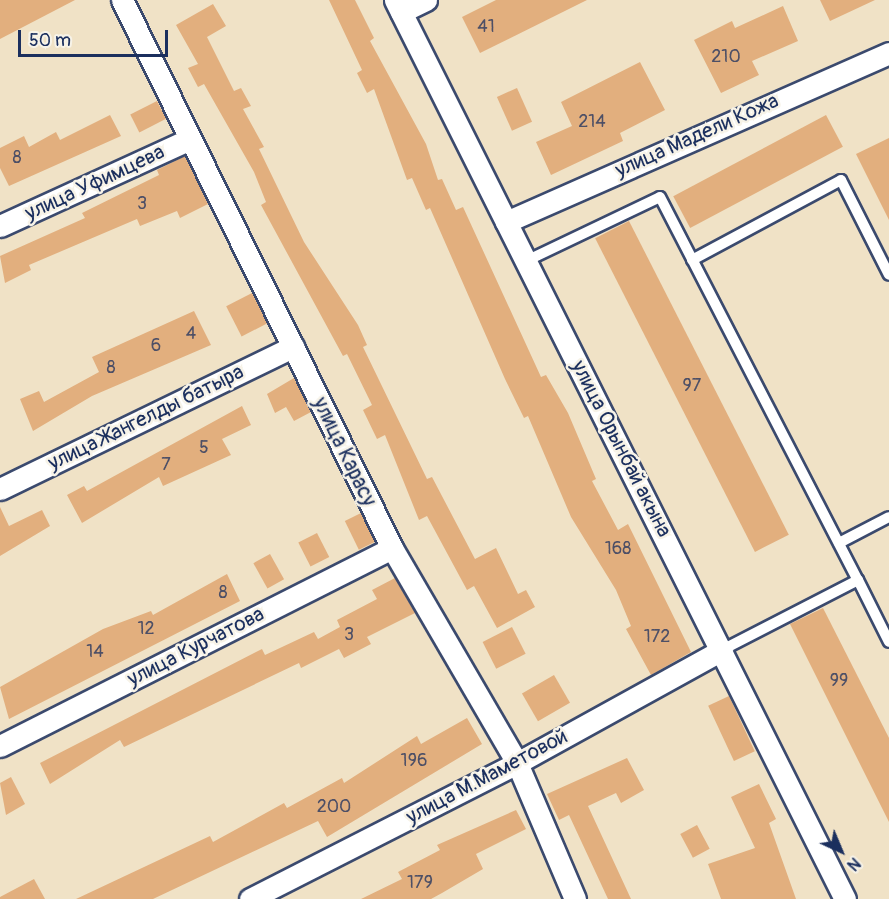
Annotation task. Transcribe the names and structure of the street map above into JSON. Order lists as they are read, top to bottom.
{
  "streets": {
    "street": [
      "улица Мадели Кожа",
      "улица Уфимцева",
      "улица Жангелды батыра",
      "улица Орынбай акына",
      "улица Карасу",
      "улица Курчатова",
      "улица М.Маметовой"
    ]
  },
  "crossings": [
    ["улица Мадели Кожа", "улица Орынбай акына"],
    ["улица Уфимцева", "улица Карасу"],
    ["улица Жангелды батыра", "улица Карасу"],
    ["улица Орынбай акына", "улица М.Маметовой"],
    ["улица Карасу", "улица Курчатова"],
    ["улица Карасу", "улица М.Маметовой"]
  ],
  "house_numbers": [
    "41",
    "210",
    "214",
    "8",
    "3",
    "4",
    "6",
    "8",
    "97",
    "5",
    "7",
    "168",
    "8",
    "12",
    "3",
    "172",
    "14",
    "99",
    "196",
    "200",
    "179"
  ],
  "scale_bar": "50 m",
  "north": "bottom right"
}
